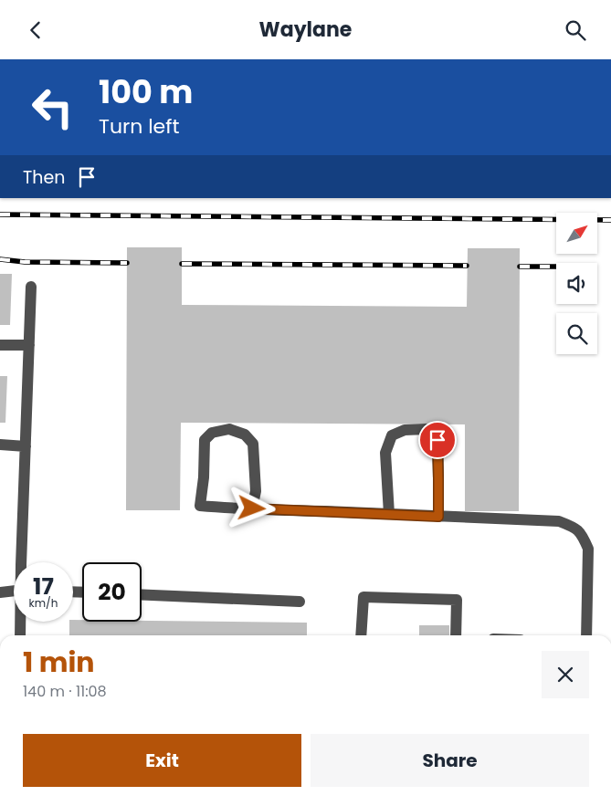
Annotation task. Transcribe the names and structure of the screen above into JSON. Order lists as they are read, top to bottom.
{
  "north": "top right",
  "page": {
    "header": "Waylane",
    "turn": ["100 m", "Turn left"],
    "then": "Then",
    "speed": "17 km/h",
    "limit": "20",
    "heading": ["1 min", "140 m · 11:08"],
    "buttons": ["Exit", "Share"]
  }
}
